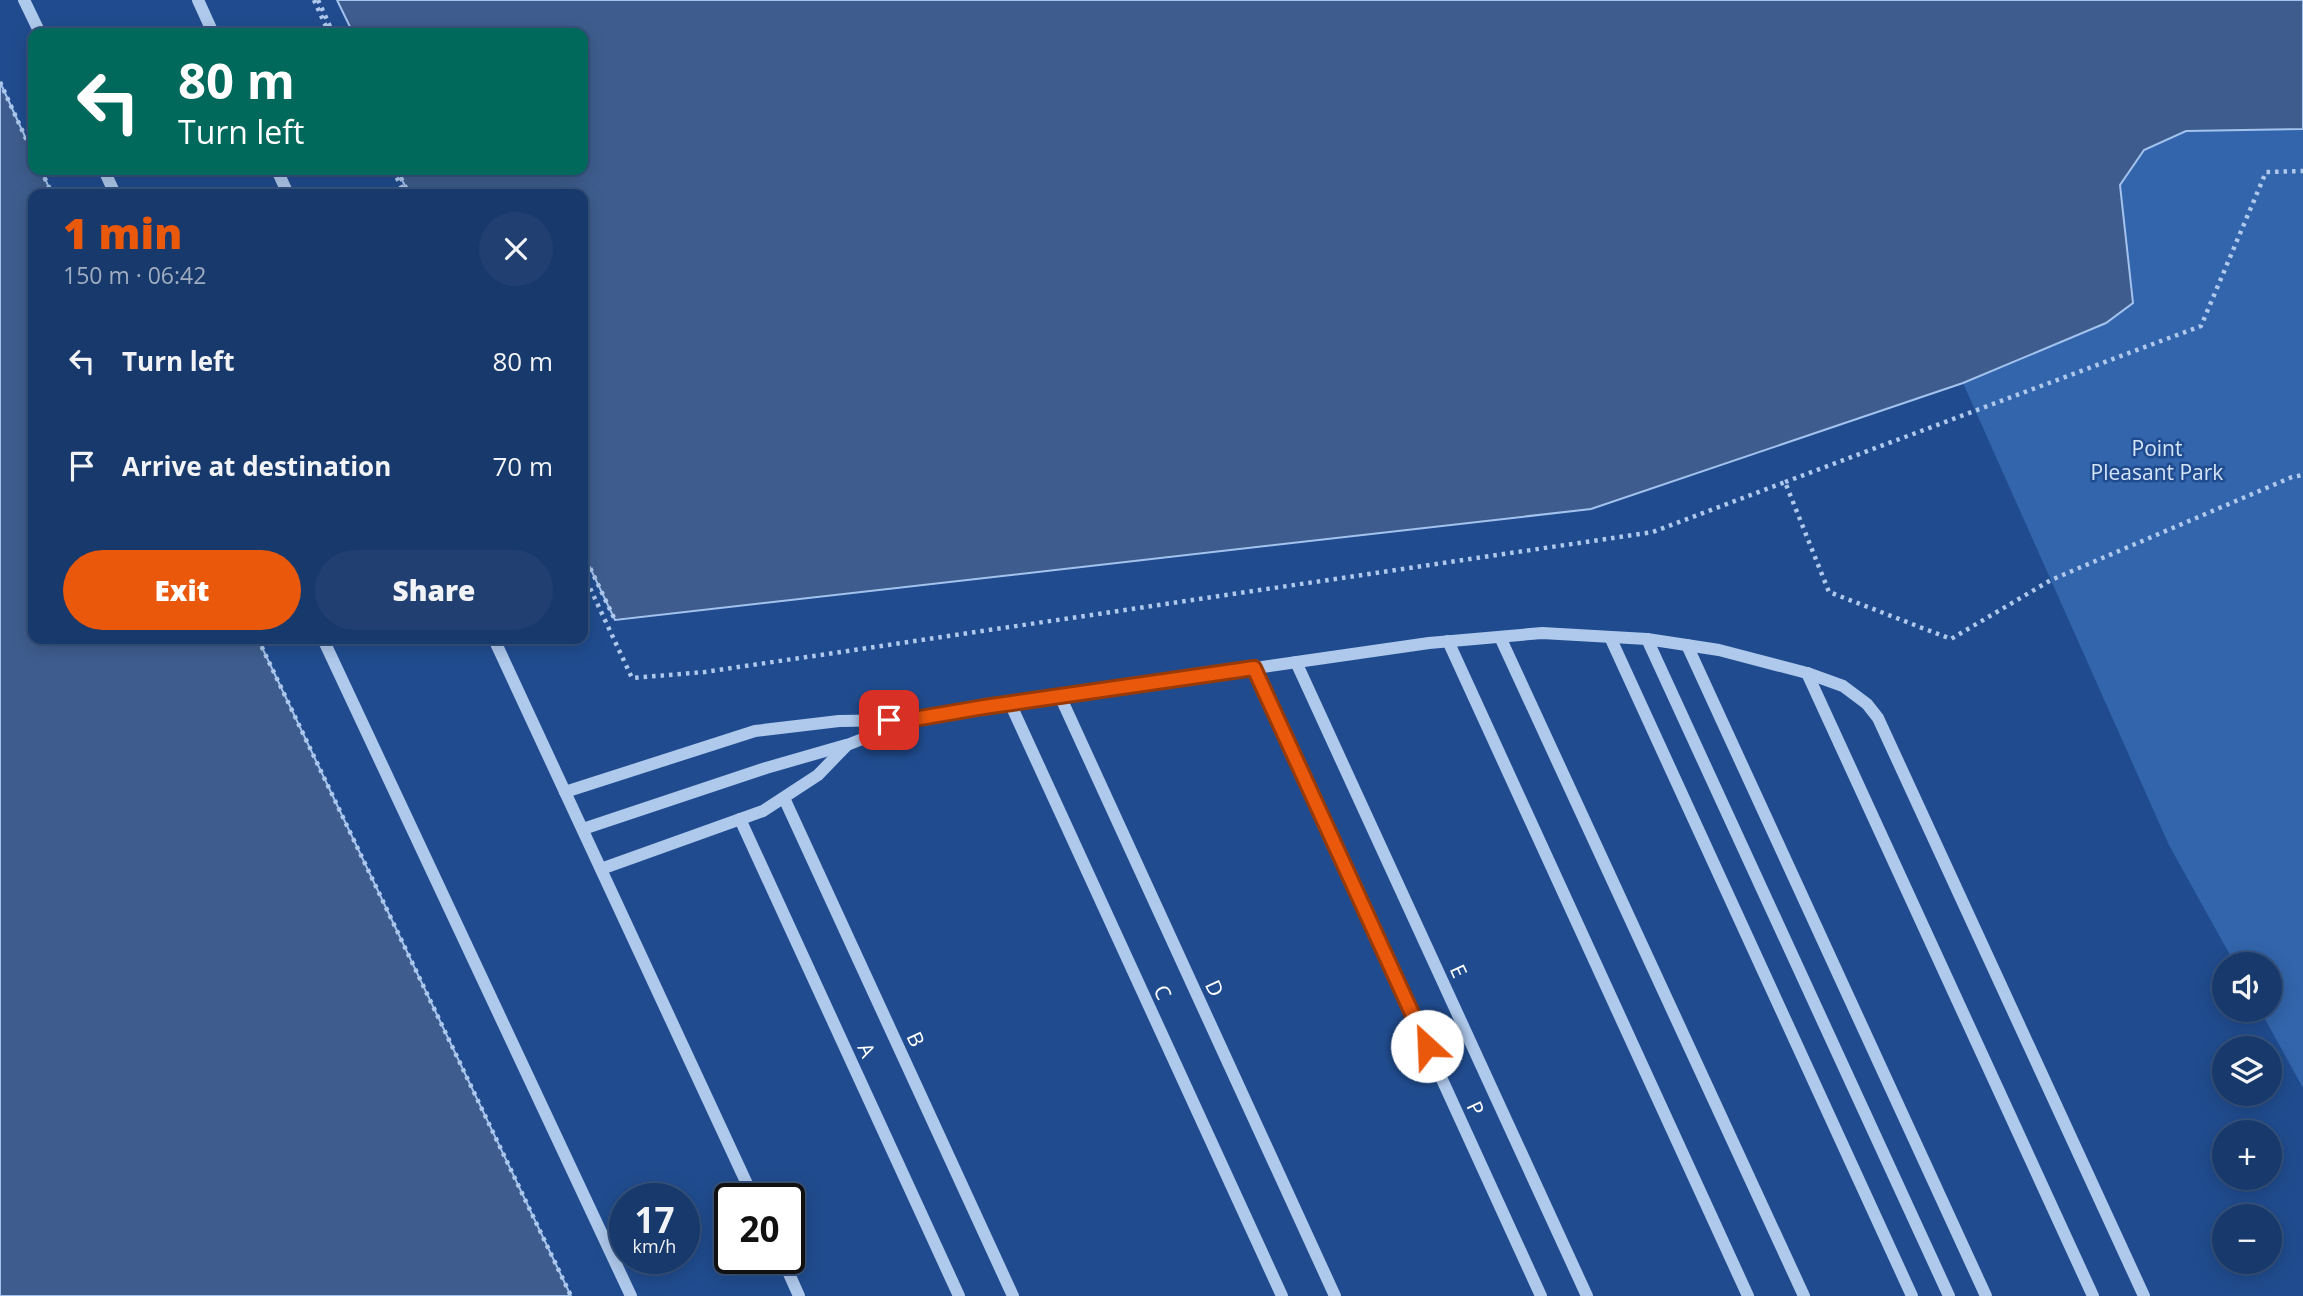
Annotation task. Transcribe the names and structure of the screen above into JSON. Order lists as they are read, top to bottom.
{
  "streets": {
    "lane": [
      "E",
      "D",
      "C",
      "B",
      "A",
      "P"
    ]
  },
  "parks": ["Point Pleasant Park"],
  "page": {
    "turn": ["80 m", "Turn left"],
    "heading": ["1 min", "150 m · 06:42"],
    "list": [
      {
        "name": "Turn left",
        "value": "80 m"
      },
      {
        "name": "Arrive at destination",
        "value": "70 m"
      }
    ],
    "buttons": ["Exit", "Share"],
    "map_buttons": ["+", "−"],
    "speed": "17 km/h",
    "limit": "20"
  }
}
